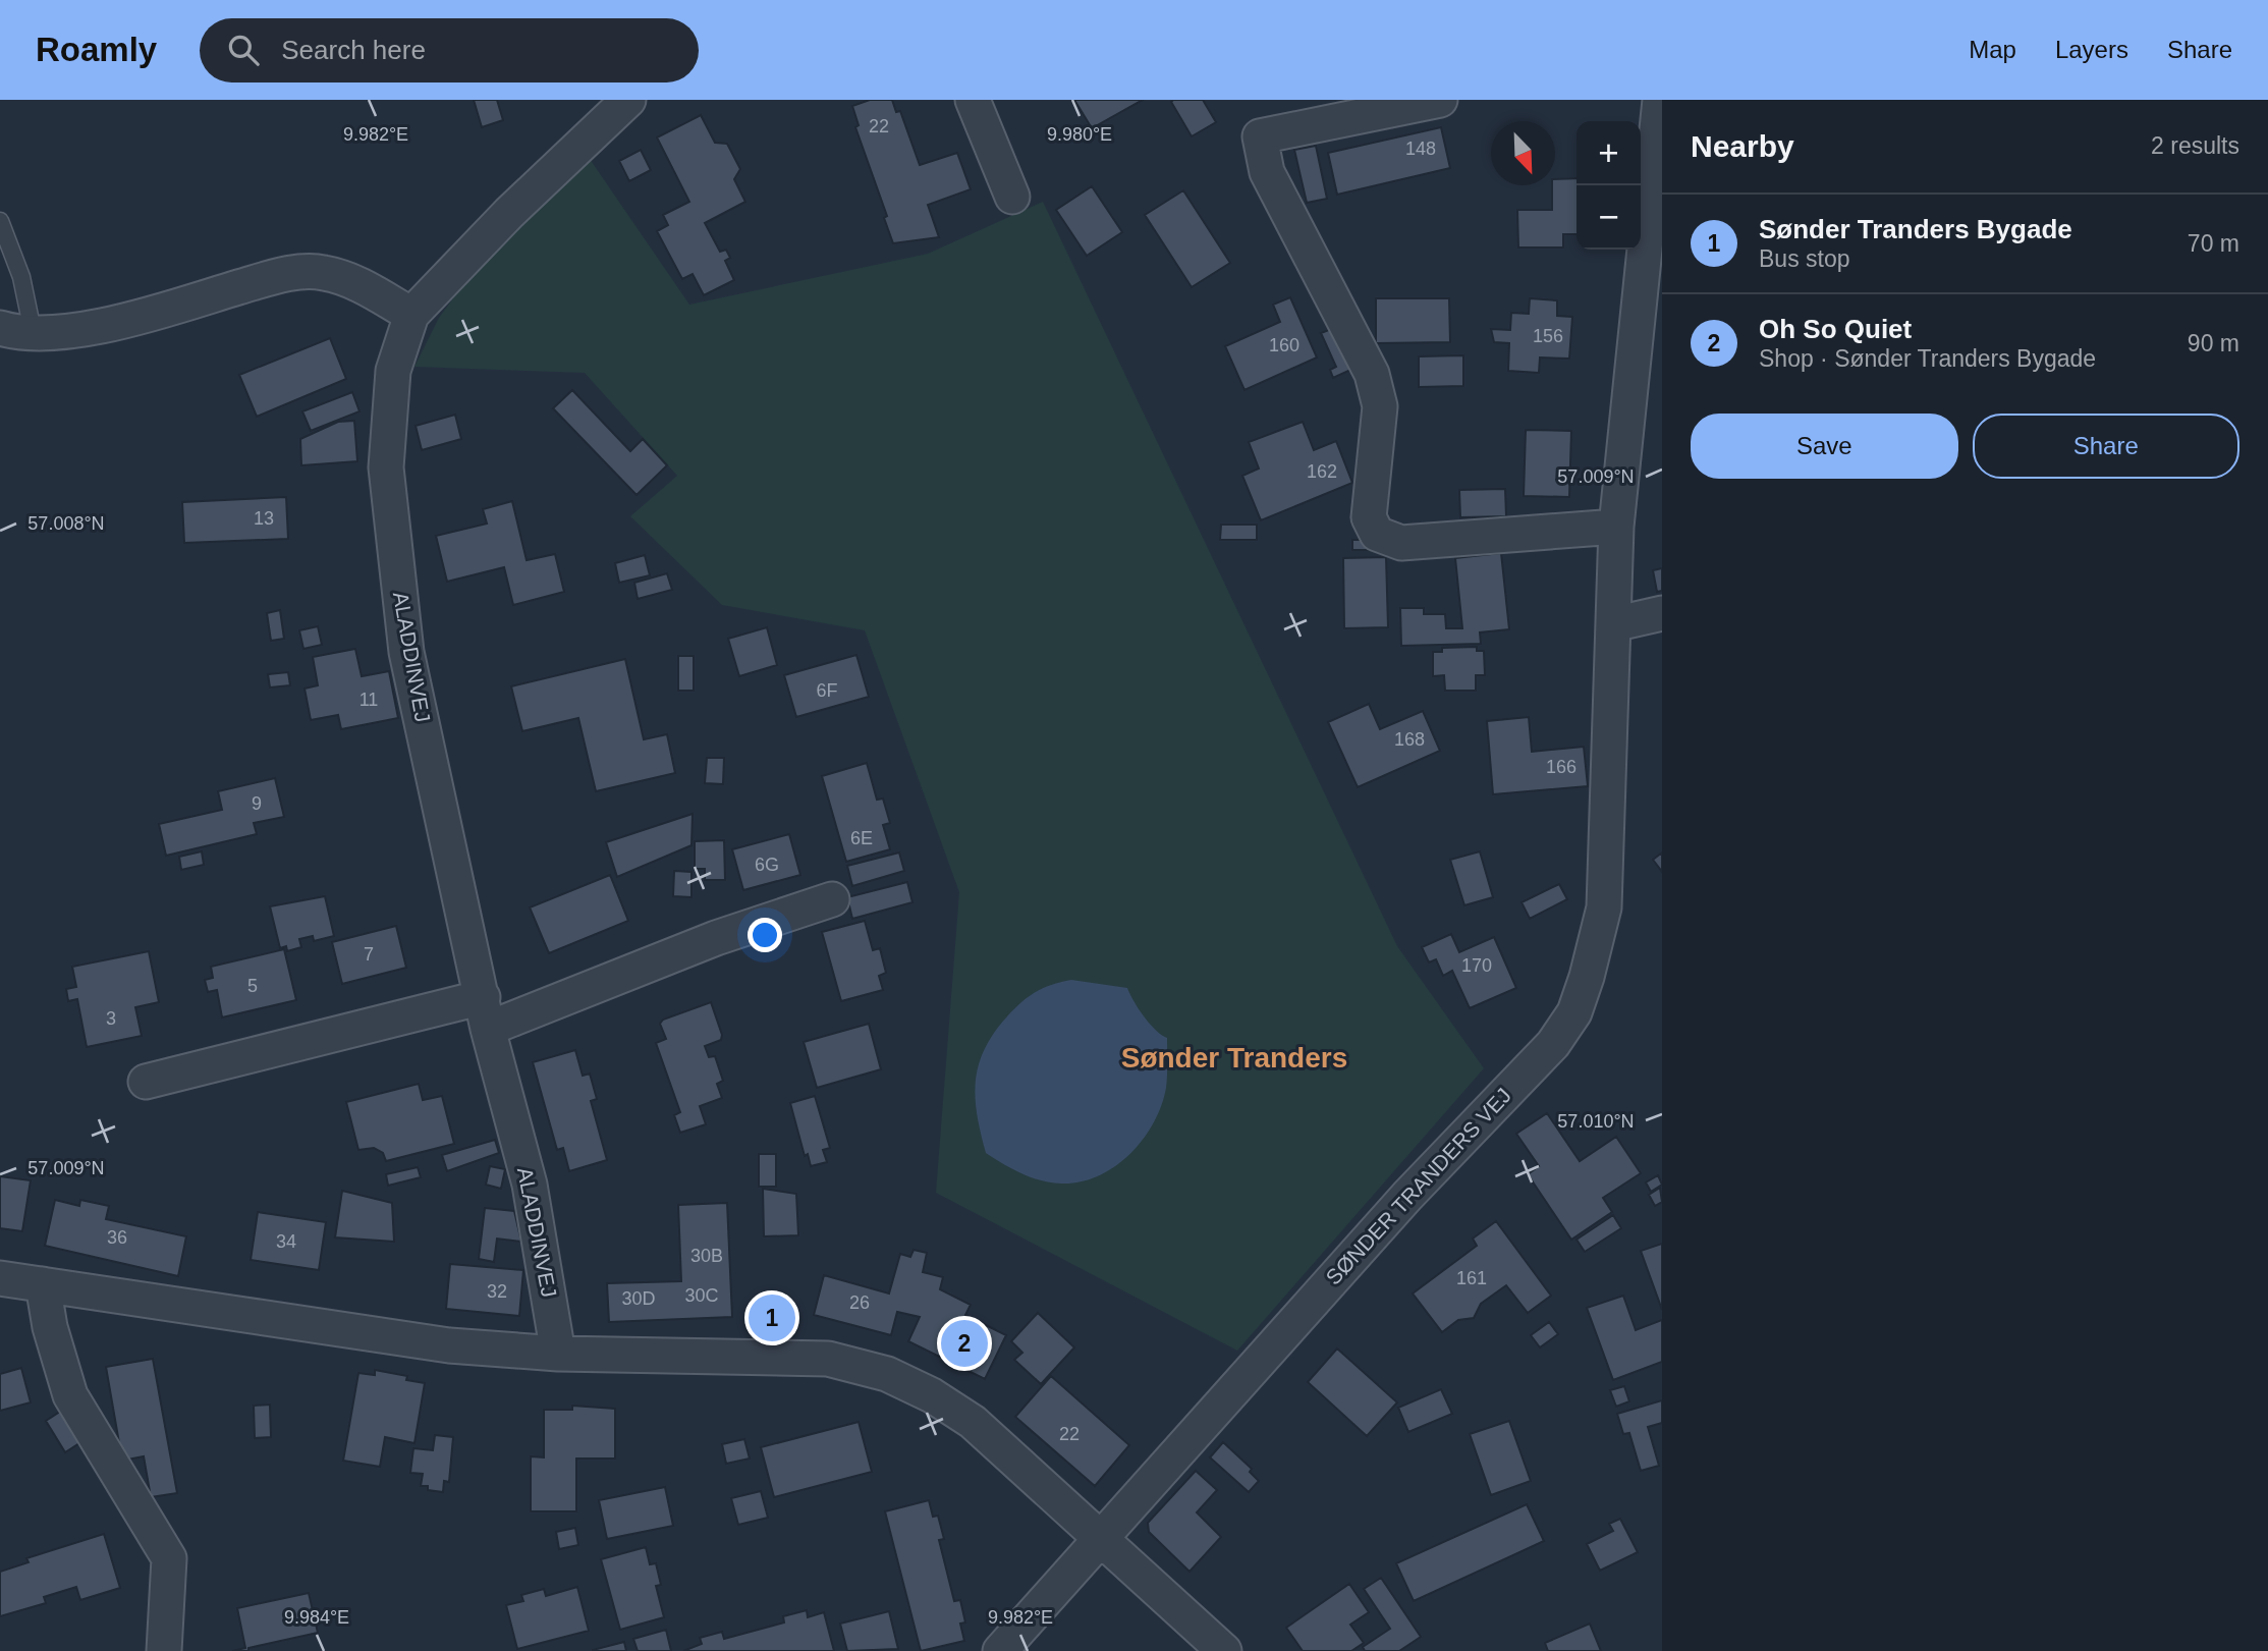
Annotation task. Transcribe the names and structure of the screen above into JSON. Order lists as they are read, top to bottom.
{
  "streets": {
    "street": ["ALADDINVEJ", "SØNDER TRANDERS VEJ"]
  },
  "districts": ["Sønder Tranders"],
  "house_numbers": [
    "22",
    "148",
    "156",
    "160",
    "162",
    "13",
    "6F",
    "11",
    "168",
    "166",
    "9",
    "6E",
    "6G",
    "7",
    "170",
    "5",
    "3",
    "36",
    "34",
    "30B",
    "161",
    "32",
    "30C",
    "30D",
    "26",
    "22"
  ],
  "north": "bottom right",
  "page": {
    "header": "Roamly",
    "search": "Search here",
    "nav": ["Map", "Layers", "Share"],
    "heading": ["Nearby", "2 results"],
    "map_buttons": ["+", "−"],
    "list": [
      {
        "mark": "1",
        "name": "Sønder Tranders Bygade",
        "note": "Bus stop",
        "value": "70 m"
      },
      {
        "mark": "2",
        "name": "Oh So Quiet",
        "note": "Shop · Sønder Tranders Bygade",
        "value": "90 m"
      }
    ],
    "buttons": ["Save", "Share"],
    "pins": ["1", "2"]
  },
  "coordinates": [
    "9.982°E",
    "9.980°E",
    "57.009°N",
    "57.008°N",
    "57.010°N",
    "9.984°E"
  ]
}
